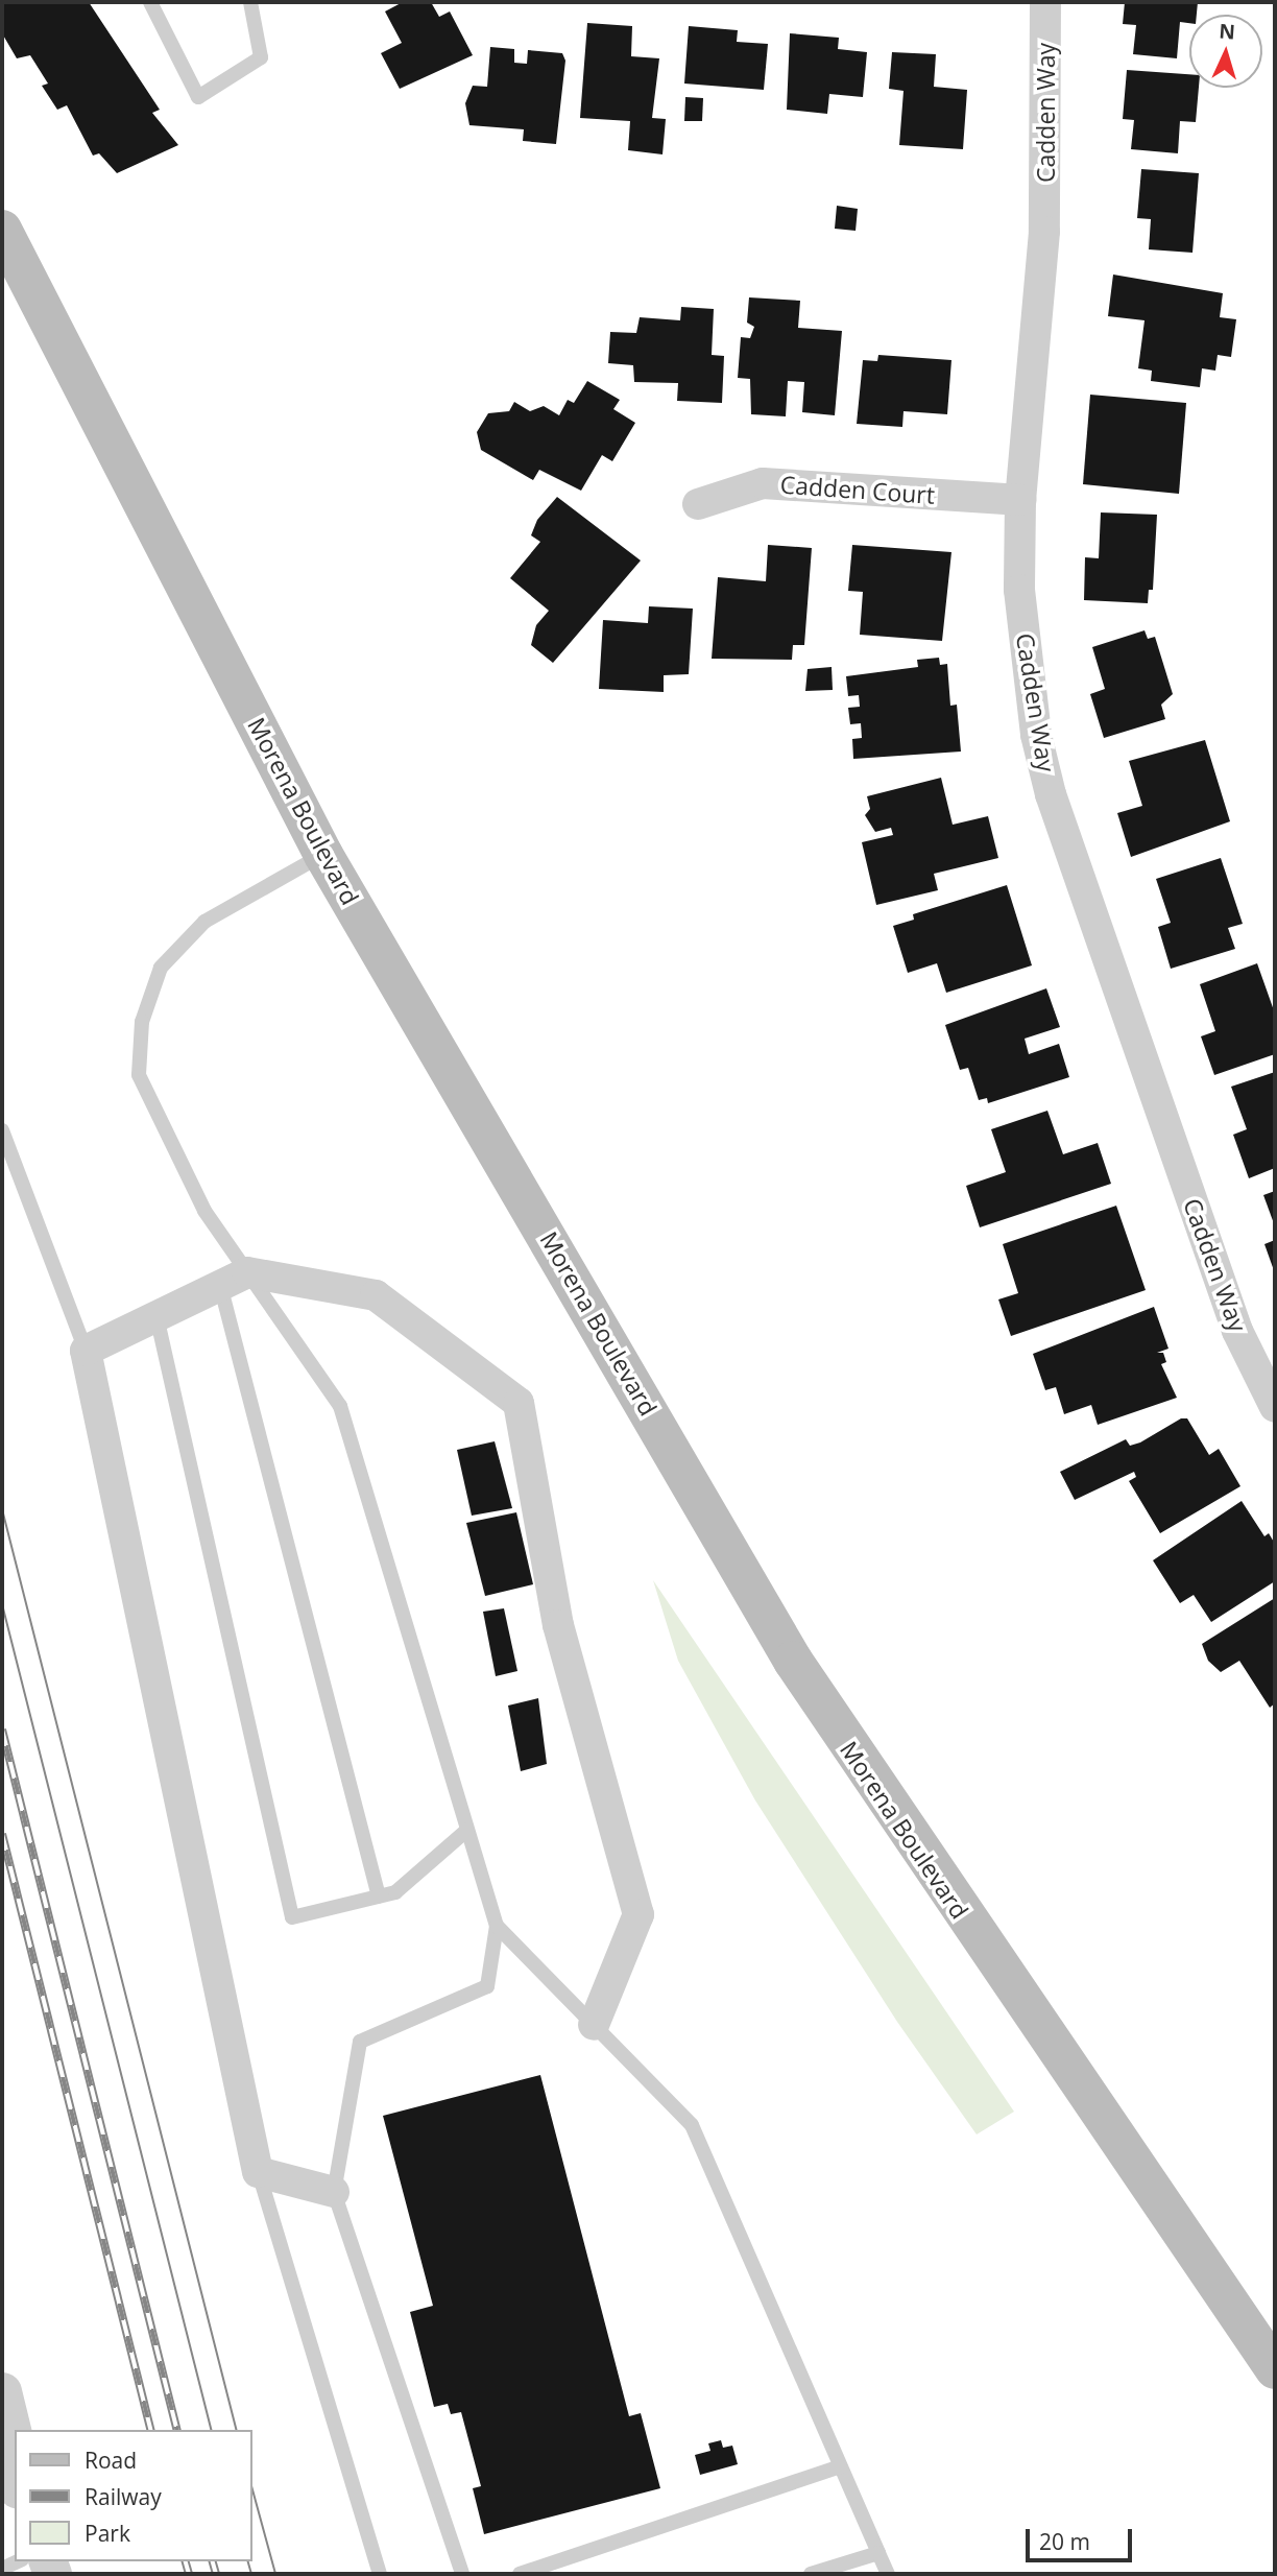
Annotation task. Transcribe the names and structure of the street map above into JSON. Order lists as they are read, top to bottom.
{
  "streets": {
    "main road": ["Morena Boulevard"],
    "street": ["Cadden Way", "Cadden Court"]
  },
  "crossings": [
    ["Cadden Way", "Cadden Court"]
  ],
  "legend": ["Road", "Railway", "Park"],
  "scale_bar": "20 m",
  "north": "top"
}
